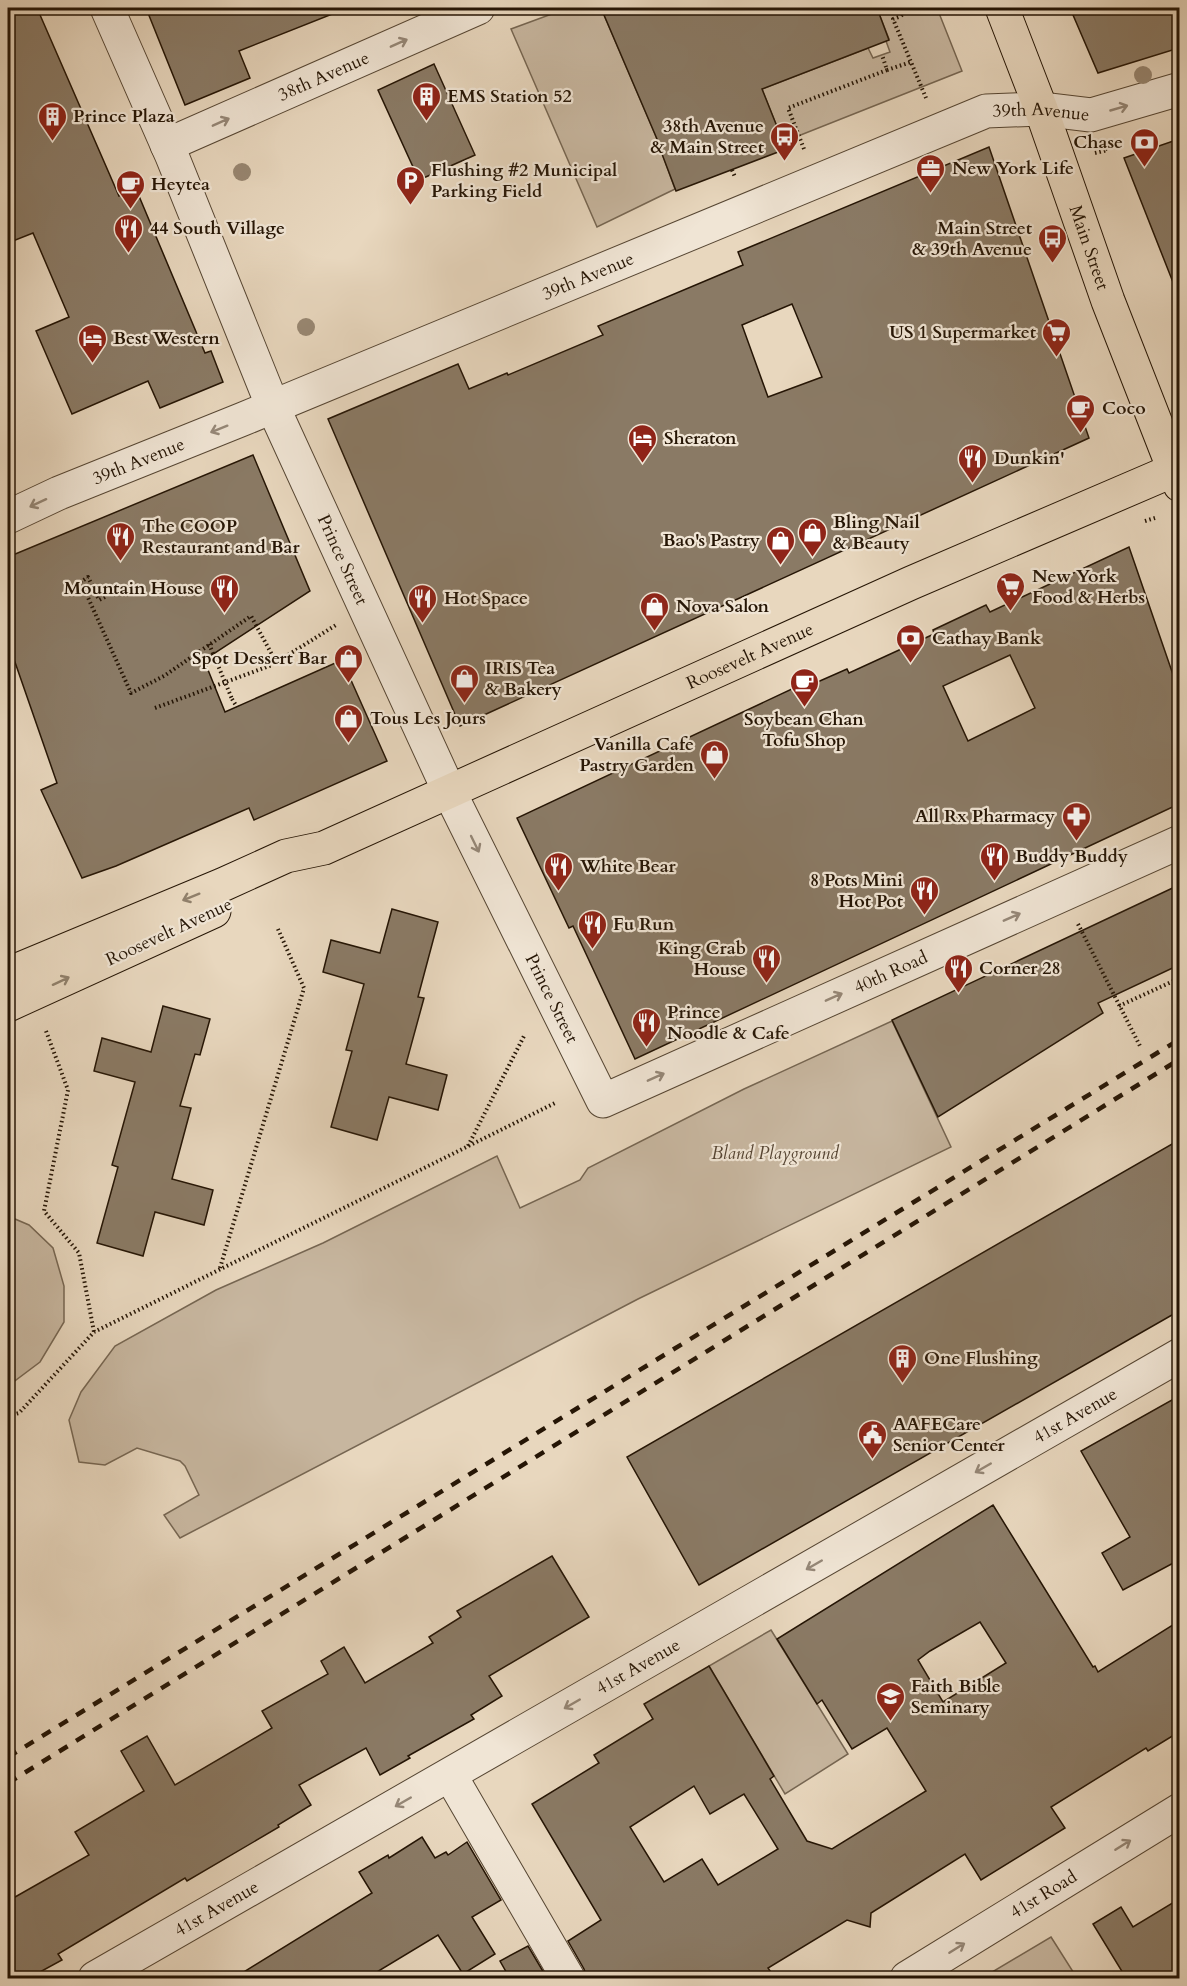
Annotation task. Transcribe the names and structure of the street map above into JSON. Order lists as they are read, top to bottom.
{
  "streets": {
    "main road": ["Main Street", "Roosevelt Avenue"],
    "street": [
      "38th Avenue",
      "39th Avenue",
      "Prince Street",
      "40th Road",
      "41st Avenue",
      "41st Road"
    ]
  },
  "crossings": [
    ["38th Avenue", "Prince Street"],
    ["39th Avenue", "Main Street"],
    ["39th Avenue", "Prince Street"],
    ["Main Street", "Roosevelt Avenue"],
    ["Prince Street", "Roosevelt Avenue"],
    ["Prince Street", "40th Road"]
  ],
  "one_way": [
    "38th Avenue",
    "40th Road",
    "41st Avenue",
    "41st Road"
  ],
  "parks": ["Bland Playground"],
  "places": {
    "building": ["EMS Station 52", "Prince Plaza", "One Flushing"],
    "bus stop": ["38th Avenue & Main Street", "Main Street & 39th Avenue"],
    "bank": ["Chase", "Cathay Bank"],
    "office": ["New York Life"],
    "parking": ["Flushing #2 Municipal Parking Field"],
    "cafe": ["Heytea", "Coco", "Soybean Chan Tofu Shop"],
    "restaurant": [
      "44 South Village",
      "Dunkin'",
      "The COOP Restaurant and Bar",
      "Mountain House",
      "Hot Space",
      "Buddy Buddy",
      "White Bear",
      "8 Pots Mini Hot Pot",
      "Fu Run",
      "King Crab House",
      "Corner 28",
      "Prince Noodle & Cafe"
    ],
    "supermarket": ["US 1 Supermarket", "New York Food & Herbs"],
    "hotel": ["Best Western", "Sheraton"],
    "shop": [
      "Bling Nail & Beauty",
      "Bao's Pastry",
      "Nova Salon",
      "Spot Dessert Bar",
      "IRIS Tea & Bakery",
      "Tous Les Jours",
      "Vanilla Cafe Pastry Garden"
    ],
    "pharmacy": ["All Rx Pharmacy"],
    "public building": ["AAFECare Senior Center"],
    "school or university": ["Faith Bible Seminary"]
  }
}
